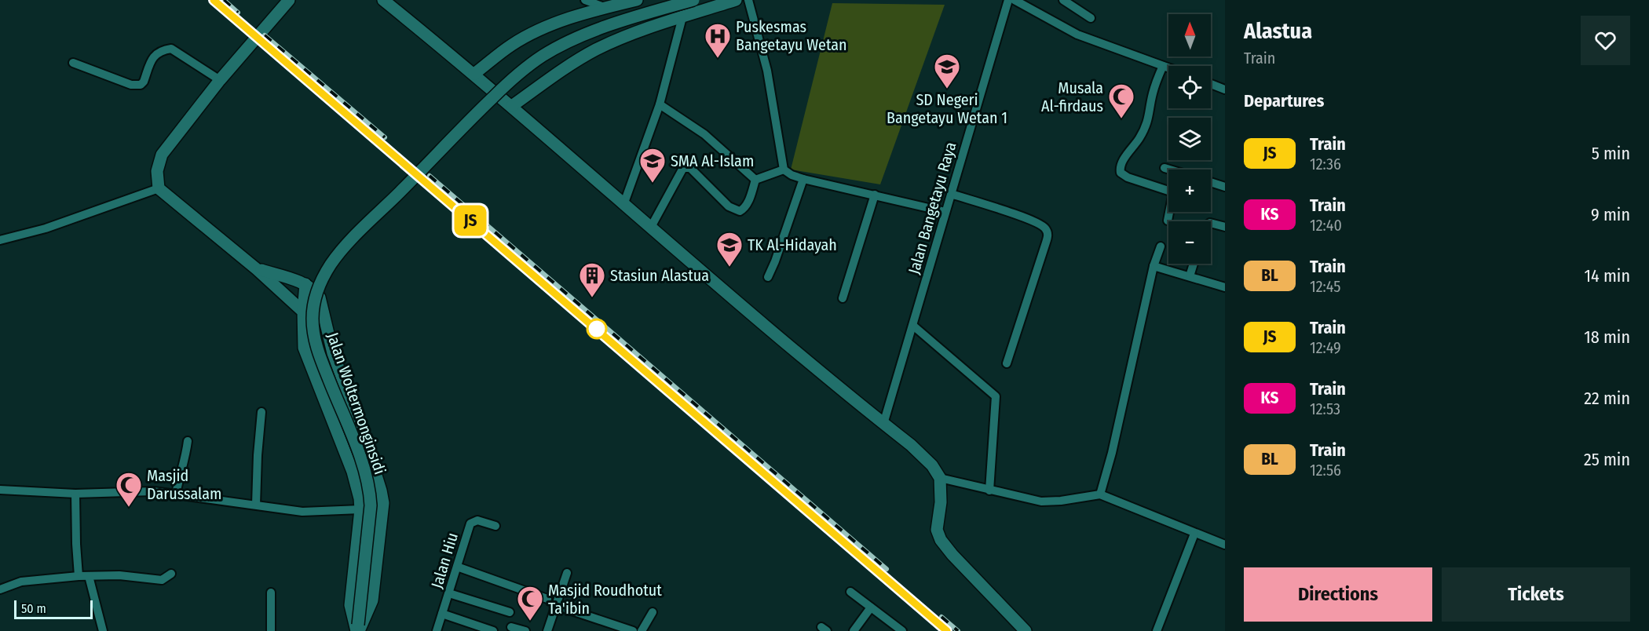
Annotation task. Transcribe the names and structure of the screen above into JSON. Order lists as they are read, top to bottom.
{
  "streets": {
    "street": ["Jalan Bangetayu Raya", "Jalan Woltermonginsidi", "Jalan Hiu"]
  },
  "places": {
    "hospital": ["Puskesmas Bangetayu Wetan"],
    "school or university": ["SD Negeri Bangetayu Wetan 1", "SMA Al-Islam", "TK Al-Hidayah"],
    "mosque": ["Musala Al-firdaus", "Masjid Darussalam", "Masjid Roudhotut Ta'ibin"],
    "building": ["Stasiun Alastua"]
  },
  "scale_bar": "50 m",
  "north": "top",
  "page": {
    "on_map": "JS",
    "heading": [
      ["Alastua", "Train"],
      "Departures"
    ],
    "map_buttons": ["+", "−"],
    "list": [
      {
        "mark": "JS",
        "name": "Train",
        "note": "12:36",
        "value": "5 min"
      },
      {
        "mark": "KS",
        "name": "Train",
        "note": "12:40",
        "value": "9 min"
      },
      {
        "mark": "BL",
        "name": "Train",
        "note": "12:45",
        "value": "14 min"
      },
      {
        "mark": "JS",
        "name": "Train",
        "note": "12:49",
        "value": "18 min"
      },
      {
        "mark": "KS",
        "name": "Train",
        "note": "12:53",
        "value": "22 min"
      },
      {
        "mark": "BL",
        "name": "Train",
        "note": "12:56",
        "value": "25 min"
      }
    ],
    "buttons": ["Directions", "Tickets"],
    "scale": "50 m"
  }
}
